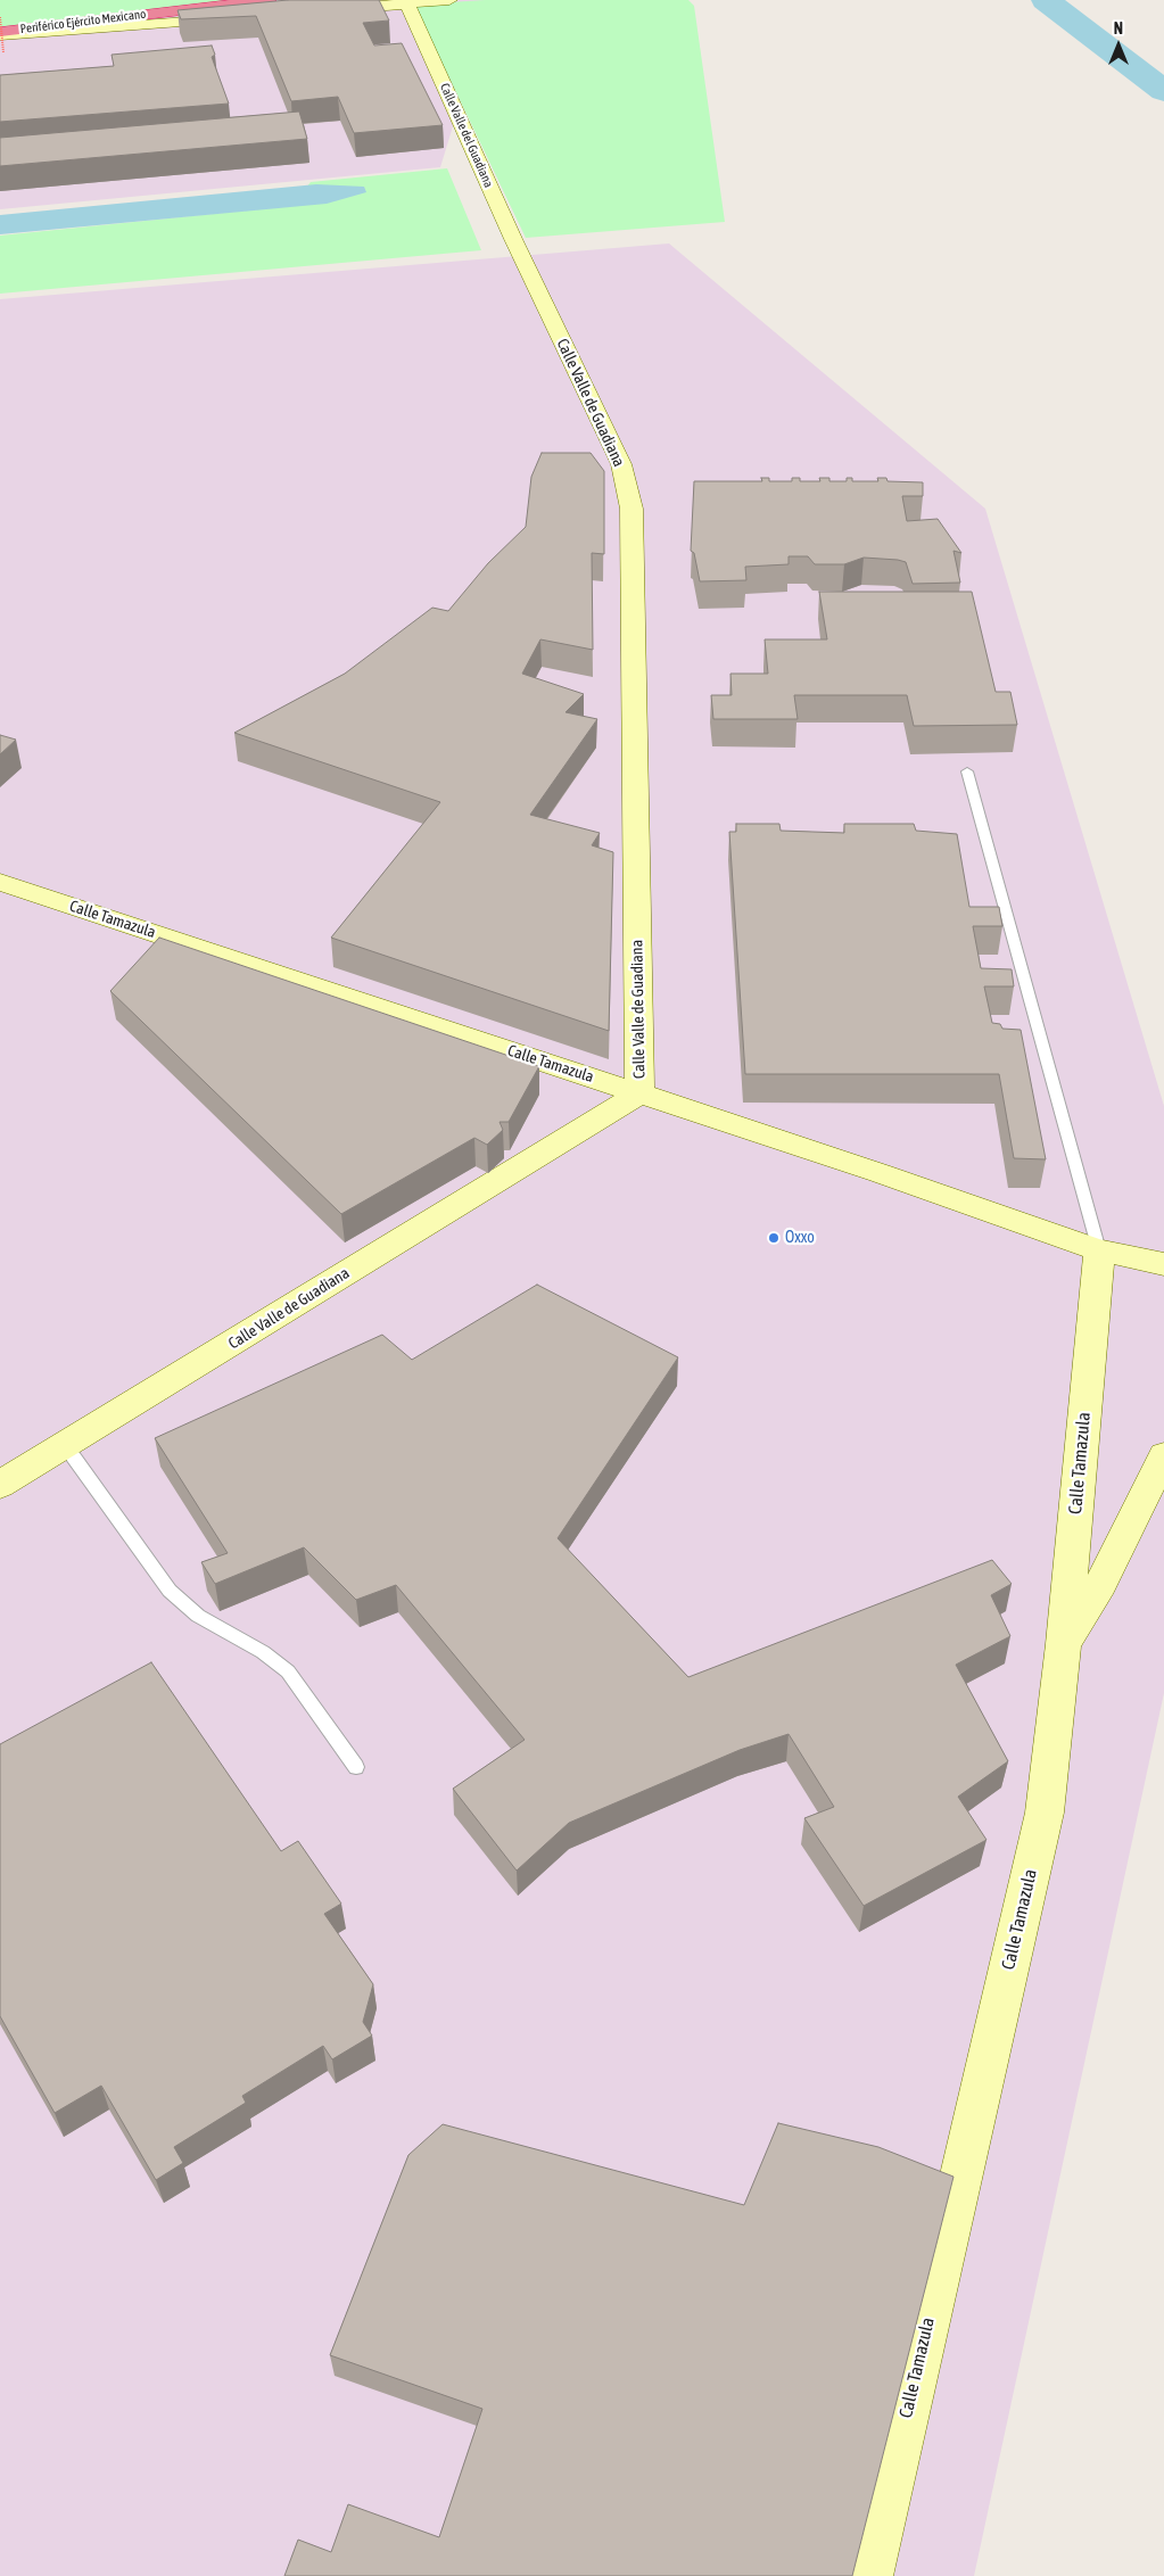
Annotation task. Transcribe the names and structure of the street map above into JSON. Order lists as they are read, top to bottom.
{
  "streets": {
    "main road": ["Calle Valle del Guadiana", "Calle Valle de Guadiana", "Calle Tamazula"]
  },
  "crossings": [
    ["Calle Valle del Guadiana", "Calle Valle de Guadiana"],
    ["Calle Valle de Guadiana", "Calle Tamazula"]
  ],
  "places": ["Oxxo"],
  "north": "top"
}
